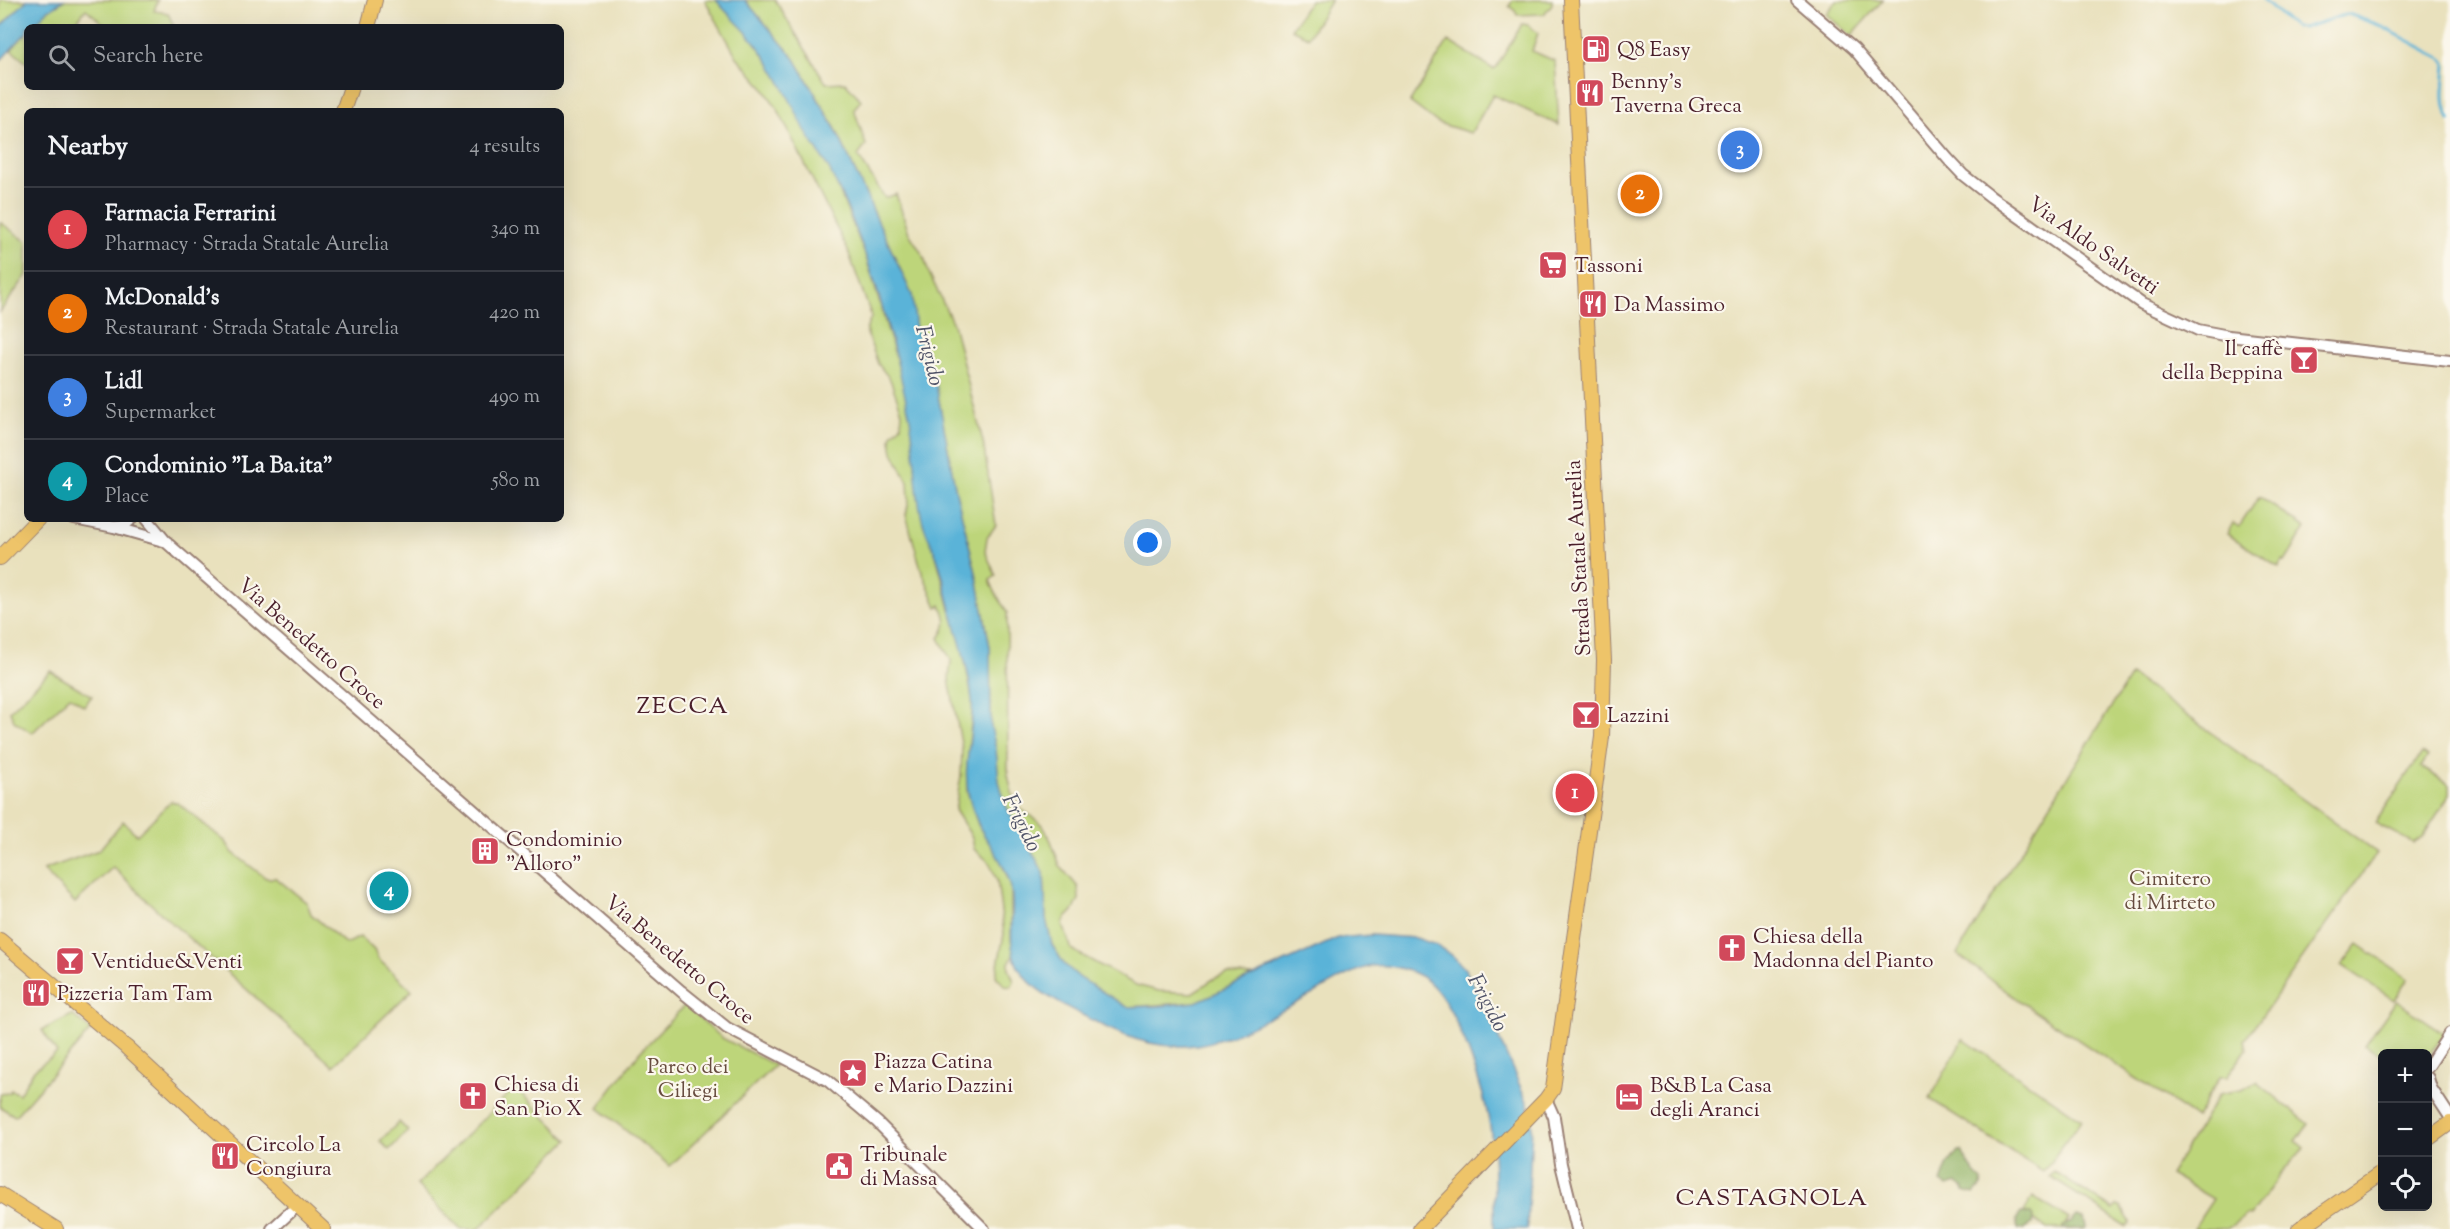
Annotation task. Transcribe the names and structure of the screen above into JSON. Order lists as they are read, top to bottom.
{
  "streets": {
    "main road": ["Strada Statale Aurelia"],
    "street": ["Via Aldo Salvetti", "Via Benedetto Croce"]
  },
  "districts": ["ZECCA", "CASTAGNOLA"],
  "water": ["Frigido"],
  "parks": ["Cimitero di Mirteto", "Parco dei Ciliegi"],
  "places": {
    "fuel station": ["Q8 Easy"],
    "restaurant": [
      "Benny's Taverna Greca",
      "Da Massimo",
      "Pizzeria Tam Tam",
      "Circolo La Congiura"
    ],
    "supermarket": ["Tassoni"],
    "bar": ["Il caffè della Beppina", "Lazzini", "Ventidue&Venti"],
    "building": ["Condominio \"Alloro\""],
    "church": ["Chiesa della Madonna del Pianto", "Chiesa di San Pio X"],
    "place": ["Piazza Catina e Mario Dazzini"],
    "hotel": ["B&B La Casa degli Aranci"],
    "public building": ["Tribunale di Massa"]
  },
  "page": {
    "search": "Search here",
    "heading": ["Nearby", "4 results"],
    "pins": [
      "3",
      "2",
      "1",
      "4"
    ],
    "list": [
      {
        "mark": "1",
        "name": "Farmacia Ferrarini",
        "note": "Pharmacy · Strada Statale Aurelia",
        "value": "340 m"
      },
      {
        "mark": "2",
        "name": "McDonald's",
        "note": "Restaurant · Strada Statale Aurelia",
        "value": "420 m"
      },
      {
        "mark": "3",
        "name": "Lidl",
        "note": "Supermarket",
        "value": "490 m"
      },
      {
        "mark": "4",
        "name": "Condominio \"La Ba.ita\"",
        "note": "Place",
        "value": "580 m"
      }
    ],
    "map_buttons": ["+", "−"]
  }
}
